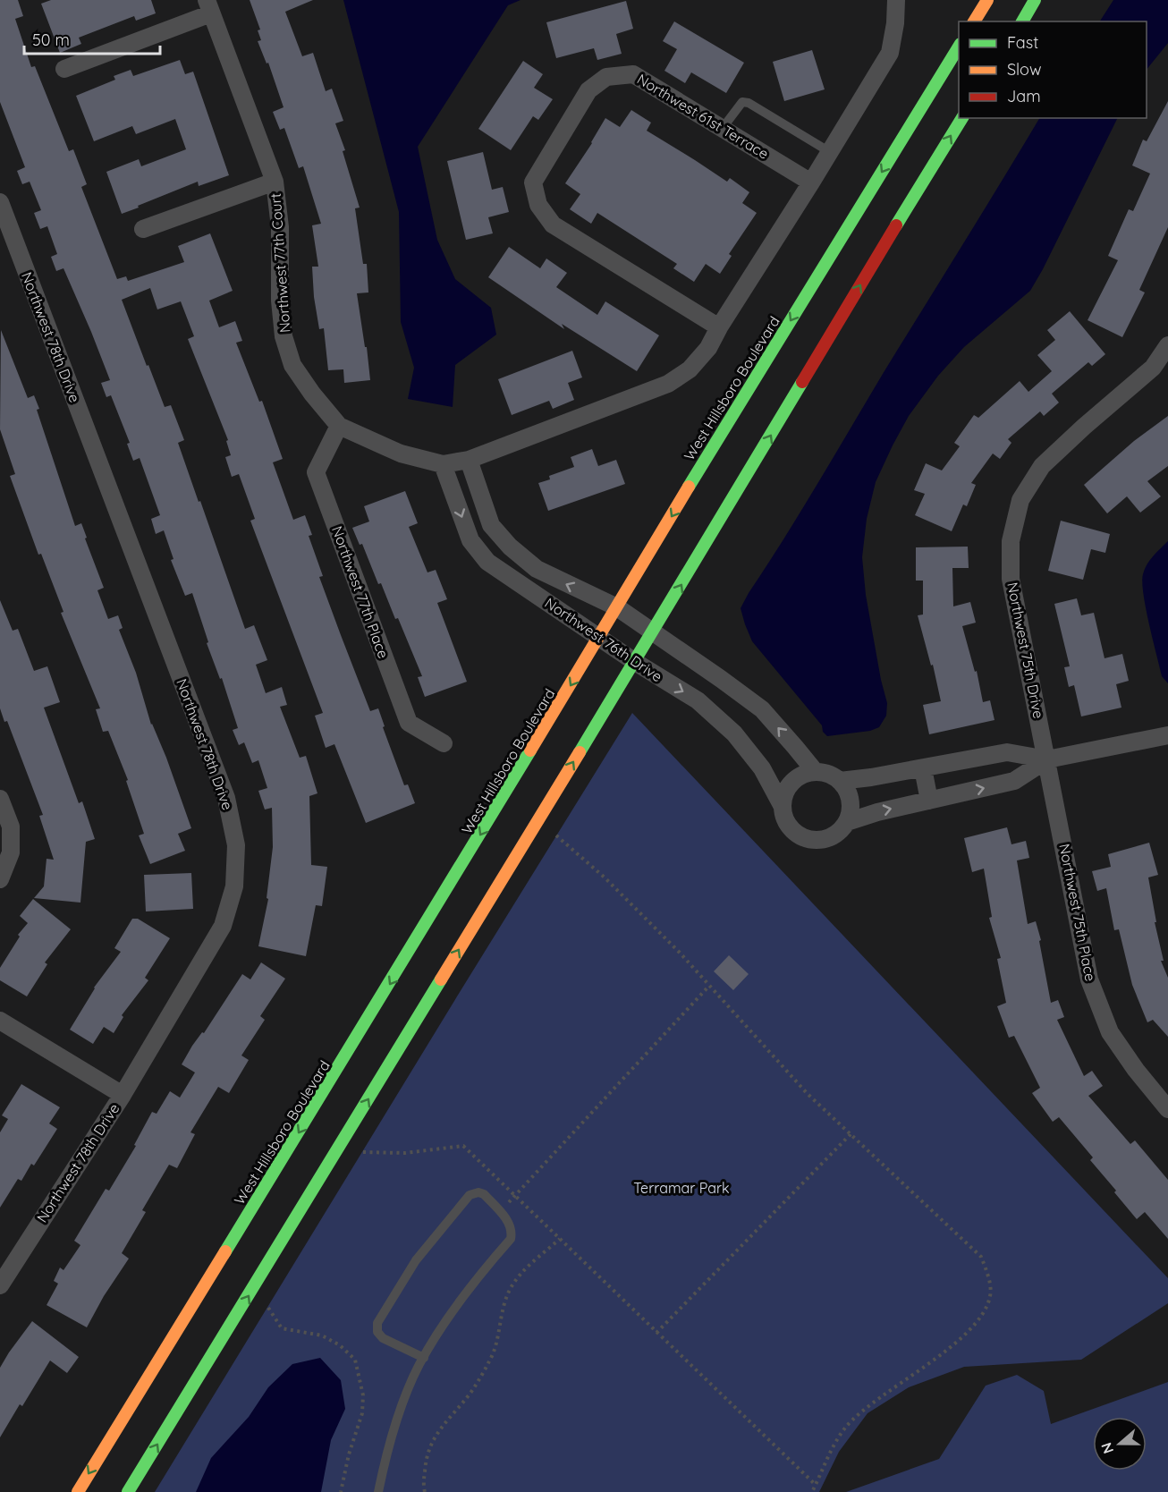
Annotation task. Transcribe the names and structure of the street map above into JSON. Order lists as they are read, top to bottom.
{
  "streets": {
    "street": [
      "Northwest 61st Terrace",
      "Northwest 77th Court",
      "Northwest 78th Drive",
      "West Hillsboro Boulevard",
      "Northwest 77th Place",
      "Northwest 76th Drive",
      "Northwest 75th Drive",
      "Northwest 75th Place"
    ]
  },
  "crossings": [
    ["Northwest 77th Court", "Northwest 77th Place"],
    ["West Hillsboro Boulevard", "Northwest 76th Drive"],
    ["Northwest 75th Drive", "Northwest 75th Place"]
  ],
  "parks": ["Terramar Park"],
  "legend": ["Fast", "Slow", "Jam"],
  "scale_bar": "50 m",
  "north": "left"
}
